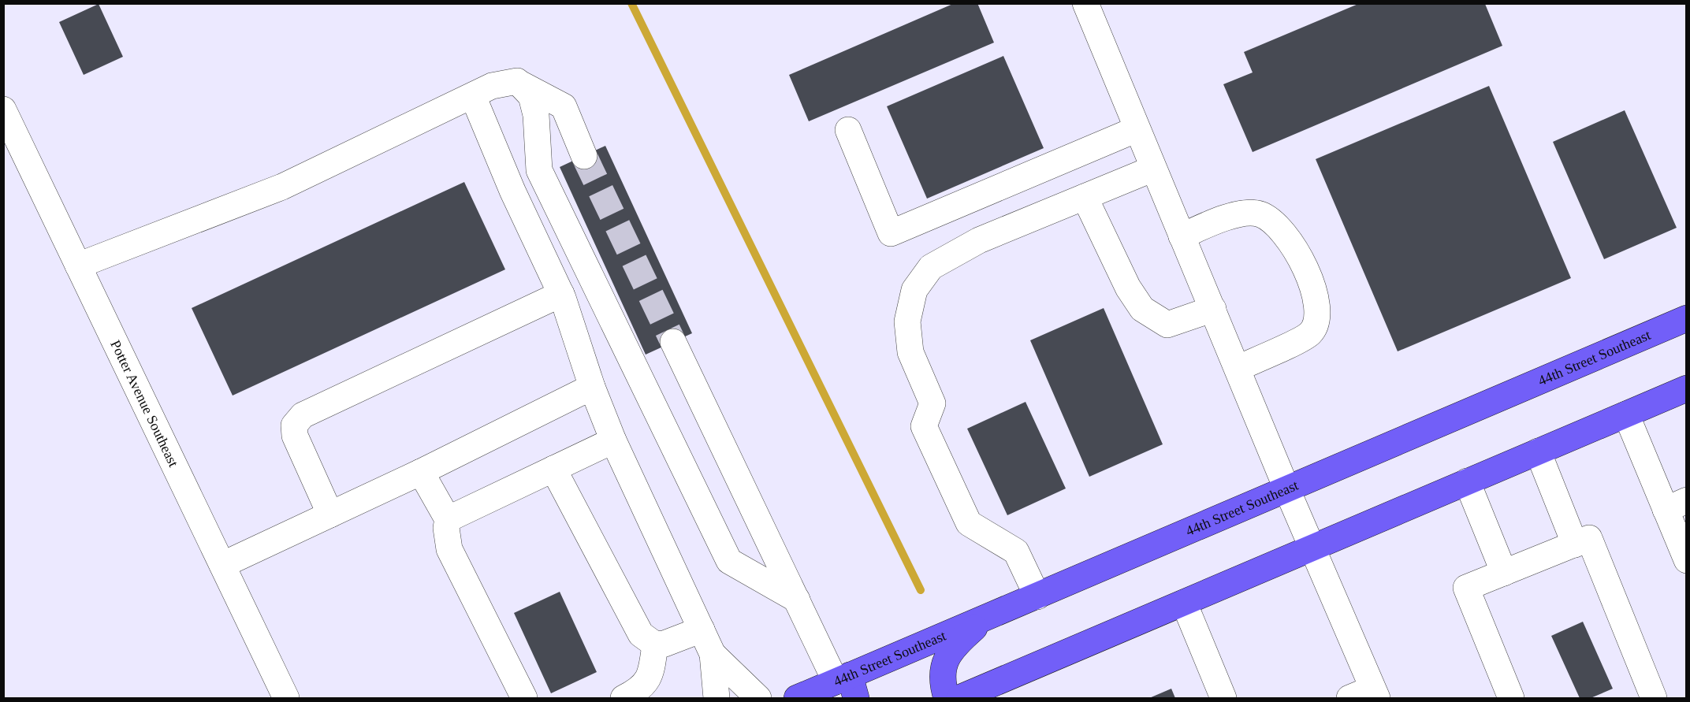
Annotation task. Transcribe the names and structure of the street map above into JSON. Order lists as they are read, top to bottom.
{
  "streets": {
    "main road": ["44th Street Southeast"],
    "street": ["Potter Avenue Southeast"]
  }
}
